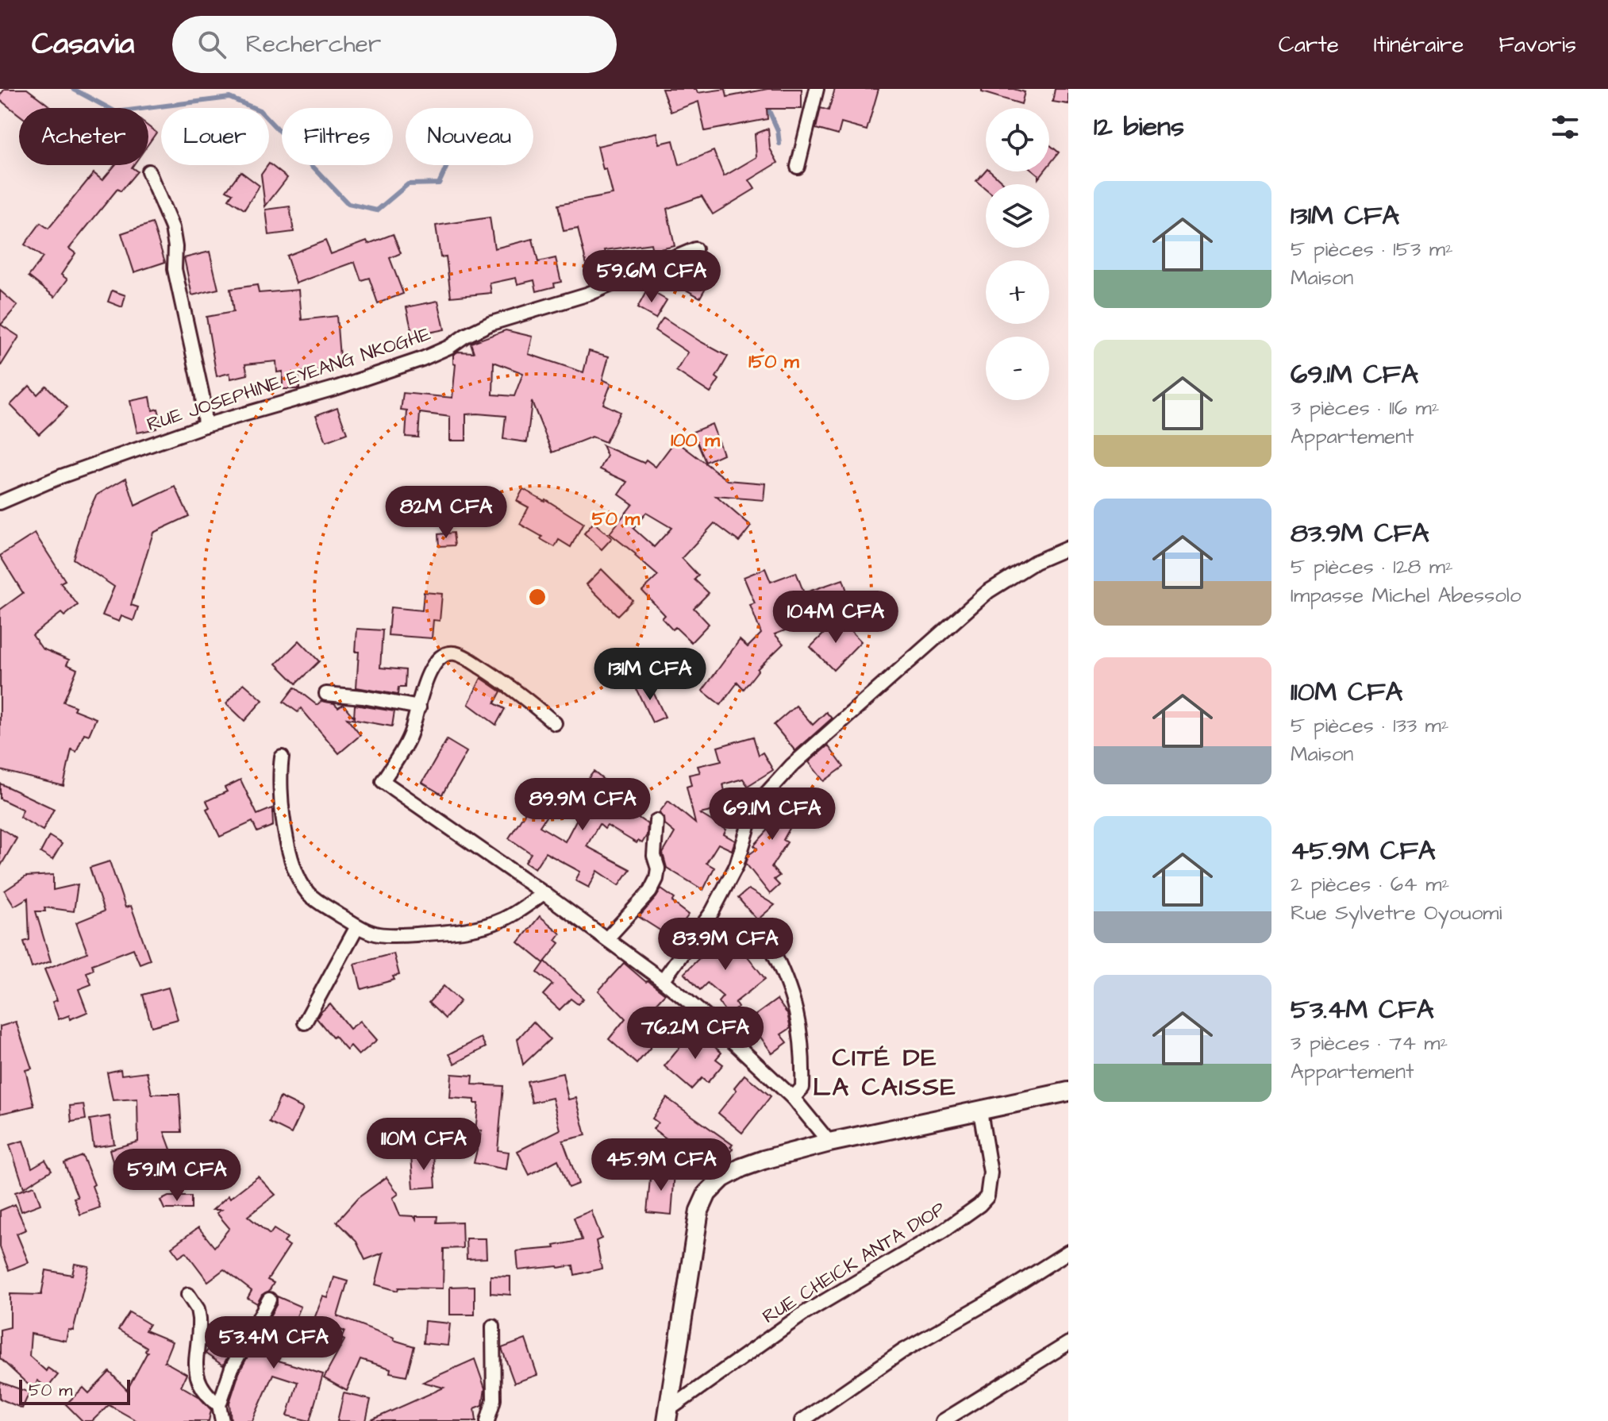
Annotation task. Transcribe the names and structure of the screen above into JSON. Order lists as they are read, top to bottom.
{
  "streets": {
    "street": ["RUE JOSEPHINE EYEANG NKOGHE", "RUE CHEICK ANTA DIOP"]
  },
  "districts": ["CITÉ DE LA CAISSE"],
  "scale_bar": "50 m",
  "page": {
    "header": "Casavia",
    "search": "Rechercher",
    "nav": ["Carte", "Itinéraire", "Favoris"],
    "heading": "12 biens",
    "map_buttons": ["+", "−"],
    "chip": [
      "Acheter",
      "Louer",
      "Filtres",
      "Nouveau"
    ],
    "list": [
      {
        "name": "131M CFA",
        "note": "5 pièces · 153 m² · Maison"
      },
      {
        "name": "69.1M CFA",
        "note": "3 pièces · 116 m² · Appartement"
      },
      {
        "name": "83.9M CFA",
        "note": "5 pièces · 128 m² · Impasse Michel Abessolo"
      },
      {
        "name": "110M CFA",
        "note": "5 pièces · 133 m² · Maison"
      },
      {
        "name": "45.9M CFA",
        "note": "2 pièces · 64 m² · Rue Sylvetre Oyouomi"
      },
      {
        "name": "53.4M CFA",
        "note": "3 pièces · 74 m² · Appartement"
      }
    ],
    "price": [
      "59.6M CFA",
      "82M CFA",
      "104M CFA",
      "131M CFA",
      "89.9M CFA",
      "69.1M CFA",
      "83.9M CFA",
      "76.2M CFA",
      "110M CFA",
      "45.9M CFA",
      "59.1M CFA",
      "53.4M CFA"
    ],
    "scale": "50 m"
  },
  "rings": ["150 m", "100 m", "50 m"]
}
